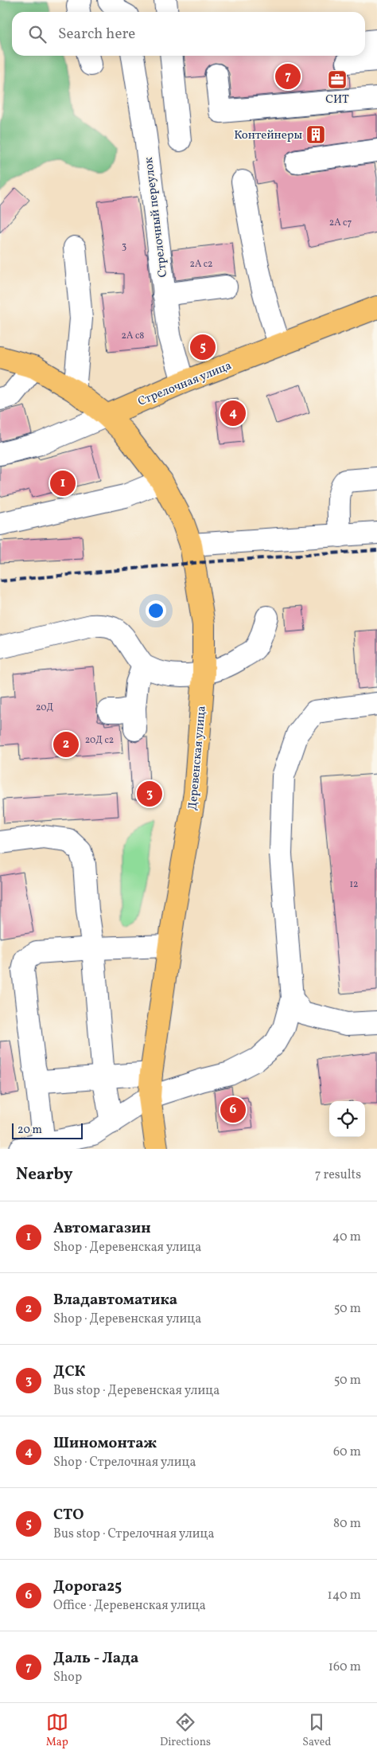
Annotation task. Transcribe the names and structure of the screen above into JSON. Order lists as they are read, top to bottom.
{
  "streets": {
    "main road": ["Стрелочная улица", "Деревенская улица"],
    "lane": ["Стрелочный переулок"]
  },
  "crossings": [
    ["Стрелочный переулок", "Стрелочная улица"],
    ["Стрелочная улица", "Деревенская улица"]
  ],
  "places": {
    "office": ["СИТ"],
    "building": ["Контейнеры"]
  },
  "house_numbers": [
    "2А с7",
    "3",
    "2А с2",
    "2А с8",
    "20Д",
    "20Д с2",
    "12"
  ],
  "scale_bar": "20 m",
  "page": {
    "search": "Search here",
    "pins": [
      "7",
      "5",
      "4",
      "1",
      "2",
      "3",
      "6"
    ],
    "scale": "20 m",
    "heading": ["Nearby", "7 results"],
    "list": [
      {
        "mark": "1",
        "name": "Автомагазин",
        "note": "Shop · Деревенская улица",
        "value": "40 m"
      },
      {
        "mark": "2",
        "name": "Владавтоматика",
        "note": "Shop · Деревенская улица",
        "value": "50 m"
      },
      {
        "mark": "3",
        "name": "ДСК",
        "note": "Bus stop · Деревенская улица",
        "value": "50 m"
      },
      {
        "mark": "4",
        "name": "Шиномонтаж",
        "note": "Shop · Стрелочная улица",
        "value": "60 m"
      },
      {
        "mark": "5",
        "name": "СТО",
        "note": "Bus stop · Стрелочная улица",
        "value": "80 m"
      },
      {
        "mark": "6",
        "name": "Дорога25",
        "note": "Office · Деревенская улица",
        "value": "140 m"
      },
      {
        "mark": "7",
        "name": "Даль - Лада",
        "note": "Shop",
        "value": "160 m"
      }
    ],
    "nav": ["Map", "Directions", "Saved"]
  }
}
